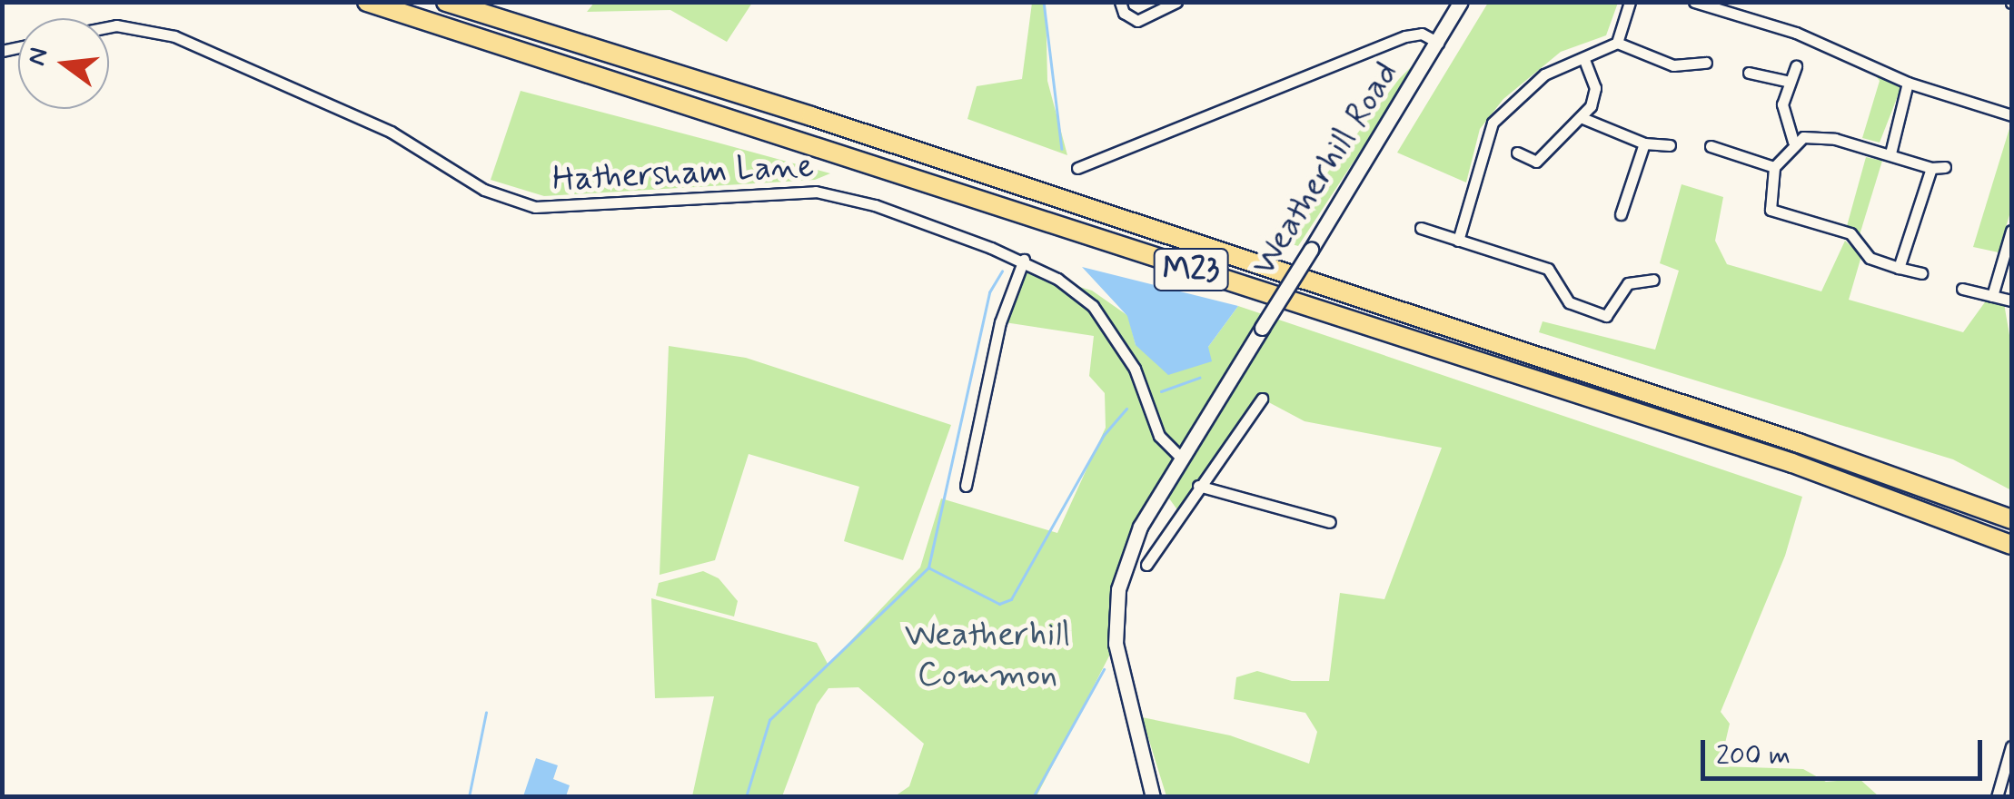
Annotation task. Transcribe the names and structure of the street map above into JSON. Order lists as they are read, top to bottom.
{
  "streets": {
    "highway": ["M23"],
    "street": ["Weatherhill Road", "Hathersham Lane"]
  },
  "crossings": [
    ["Weatherhill Road", "Hathersham Lane"]
  ],
  "parks": ["Weatherhill Common"],
  "scale_bar": "200 m",
  "north": "left"
}
